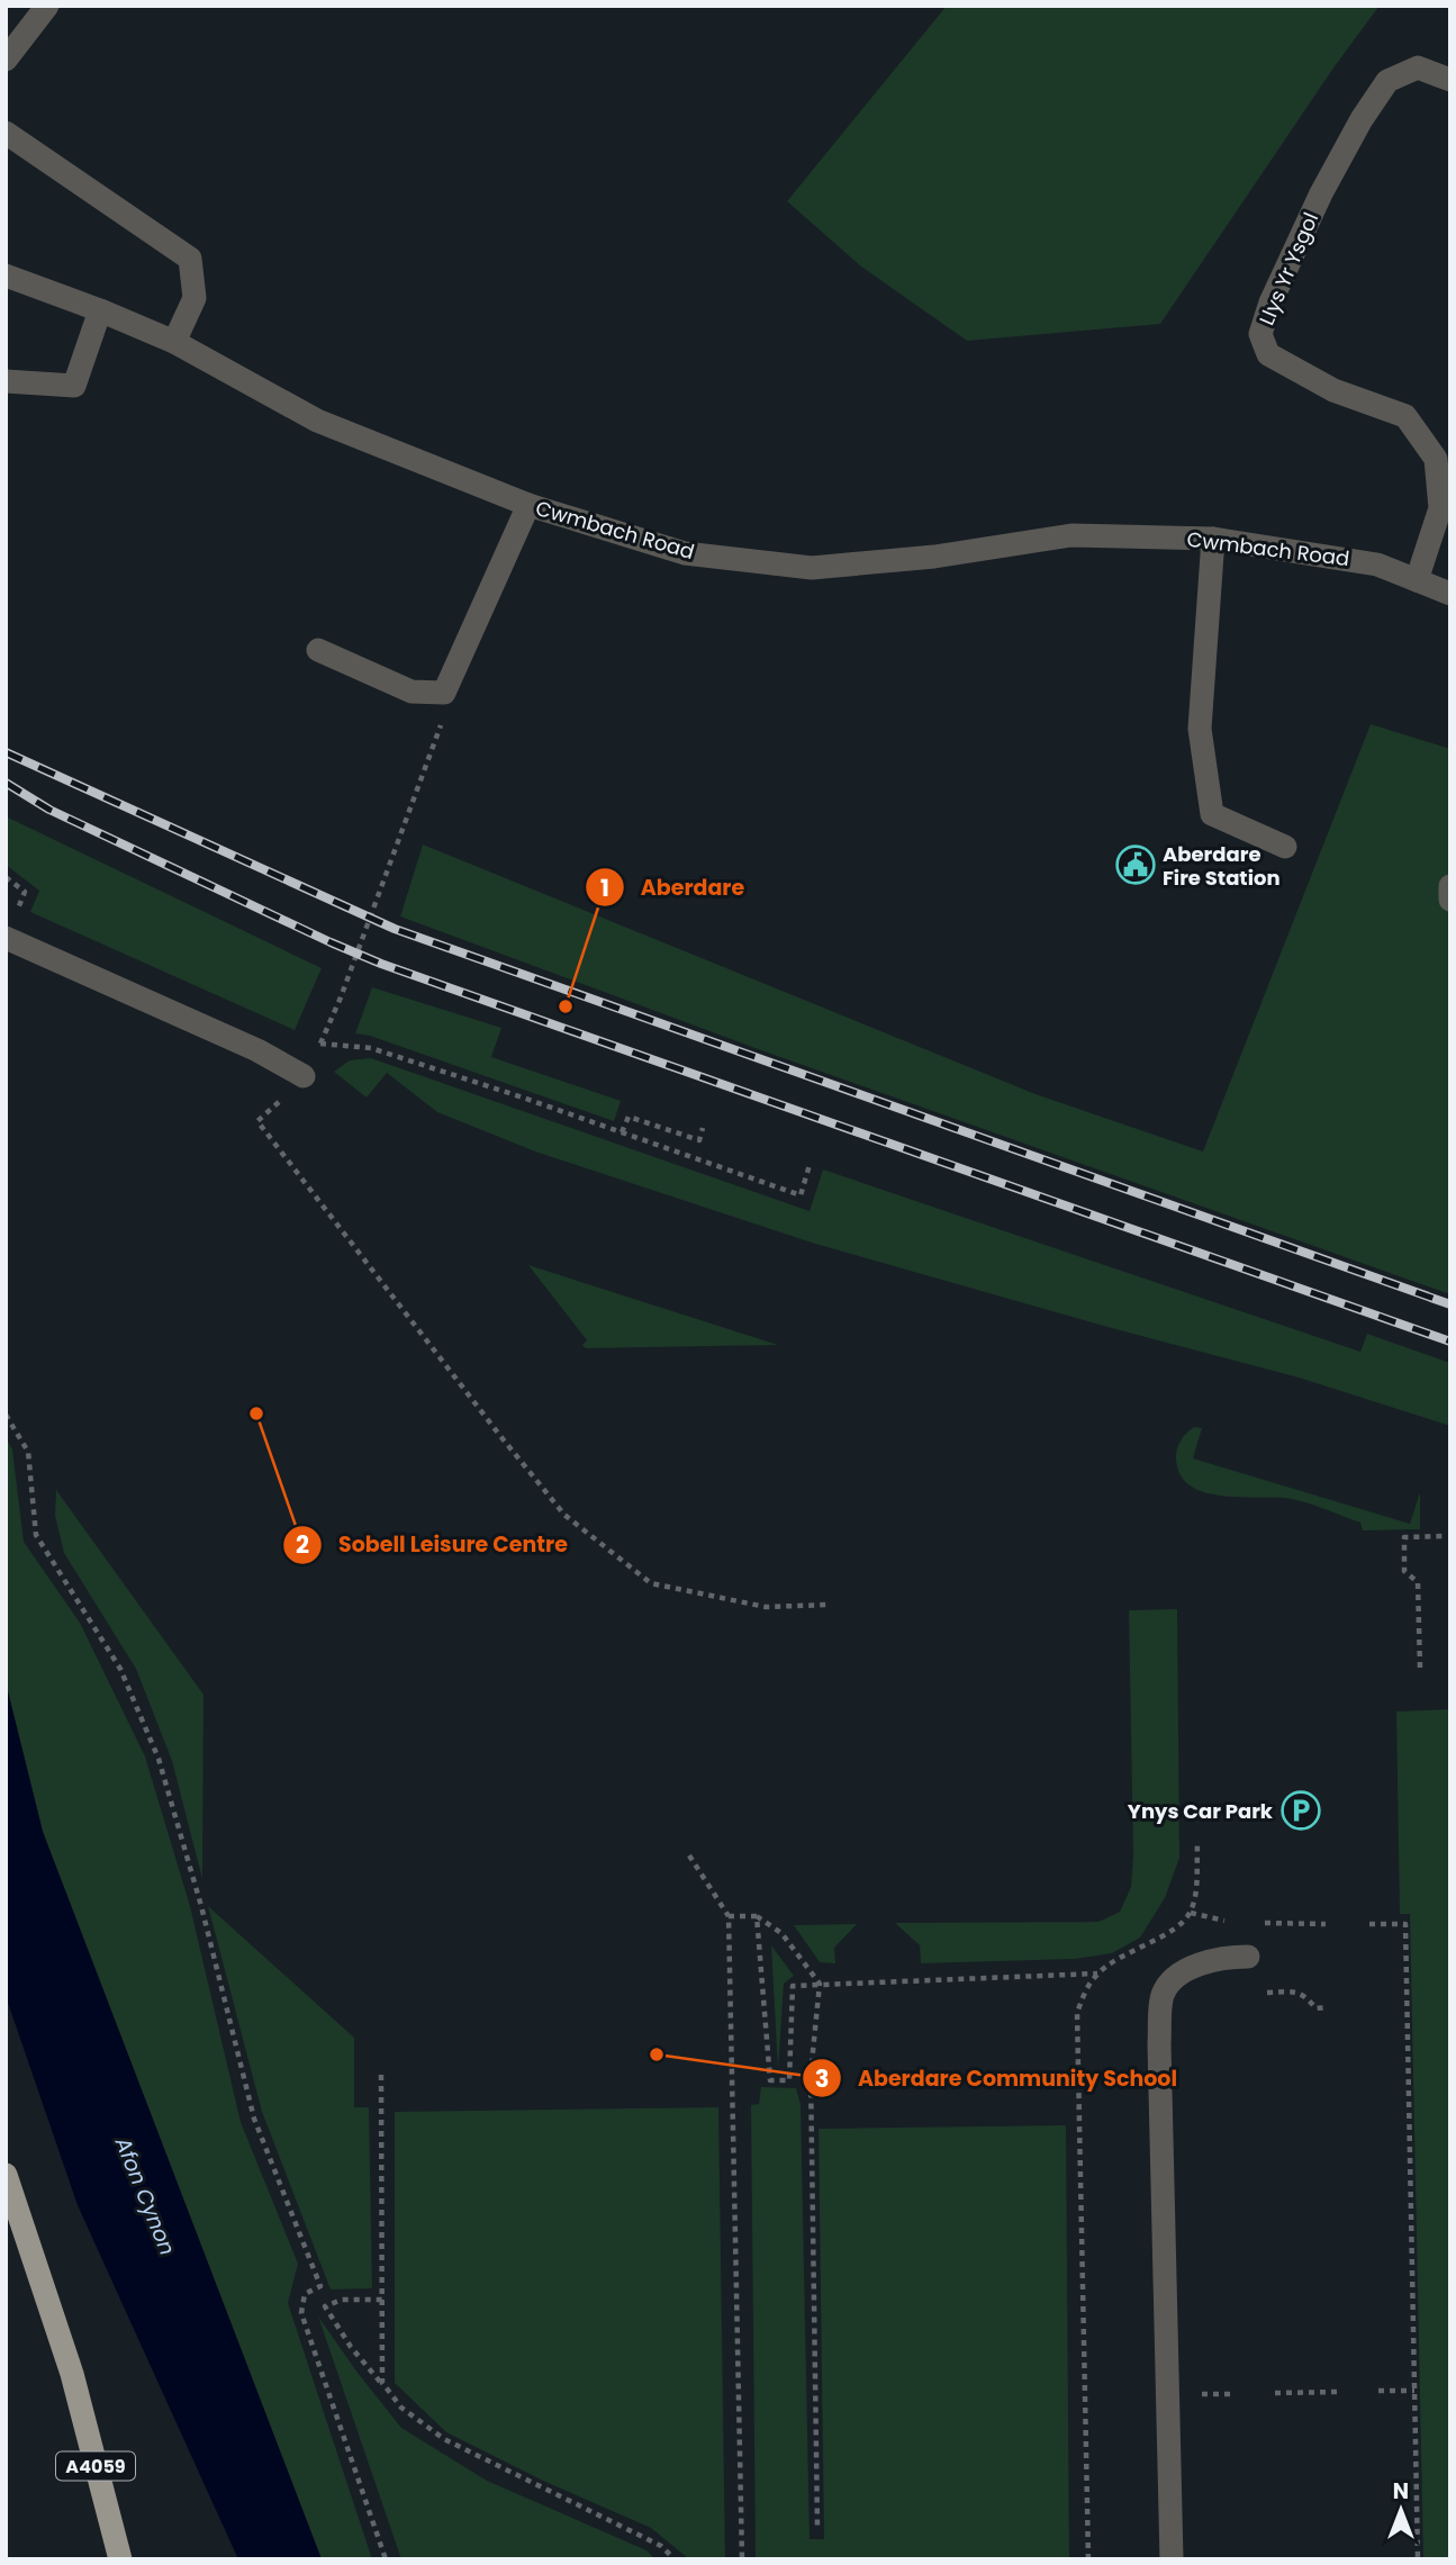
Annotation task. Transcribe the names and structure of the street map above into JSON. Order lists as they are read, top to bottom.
{
  "streets": {
    "main road": ["A4059"],
    "street": ["Llys Yr Ysgol", "Cwmbach Road"]
  },
  "crossings": [
    ["Llys Yr Ysgol", "Cwmbach Road"]
  ],
  "water": ["Afon Cynon"],
  "places": {
    "public building": ["Aberdare Fire Station"],
    "other": ["Aberdare", "Sobell Leisure Centre", "Aberdare Community School"],
    "parking": ["Ynys Car Park"]
  },
  "north": "top"
}
